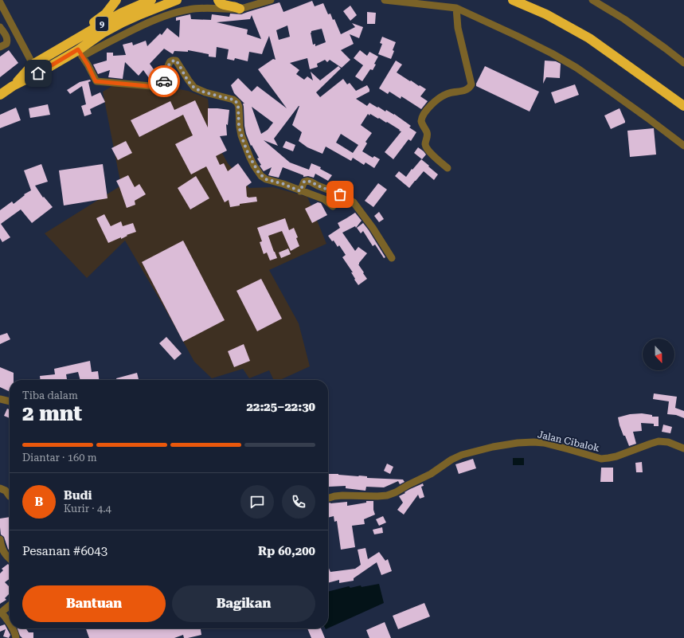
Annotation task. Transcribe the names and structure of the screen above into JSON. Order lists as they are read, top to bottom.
{
  "streets": {
    "highway": ["9"],
    "street": ["Jalan Cibalok"]
  },
  "north": "bottom",
  "page": {
    "heading": ["2 mnt", "Tiba dalam", "22:25–22:30"],
    "panel": [
      "Budi",
      "Kurir · 4.4",
      "Pesanan #6043",
      "Rp 60,200"
    ],
    "bar": "Diantar · 160 m",
    "round": "B",
    "buttons": ["Bantuan", "Bagikan"]
  }
}
